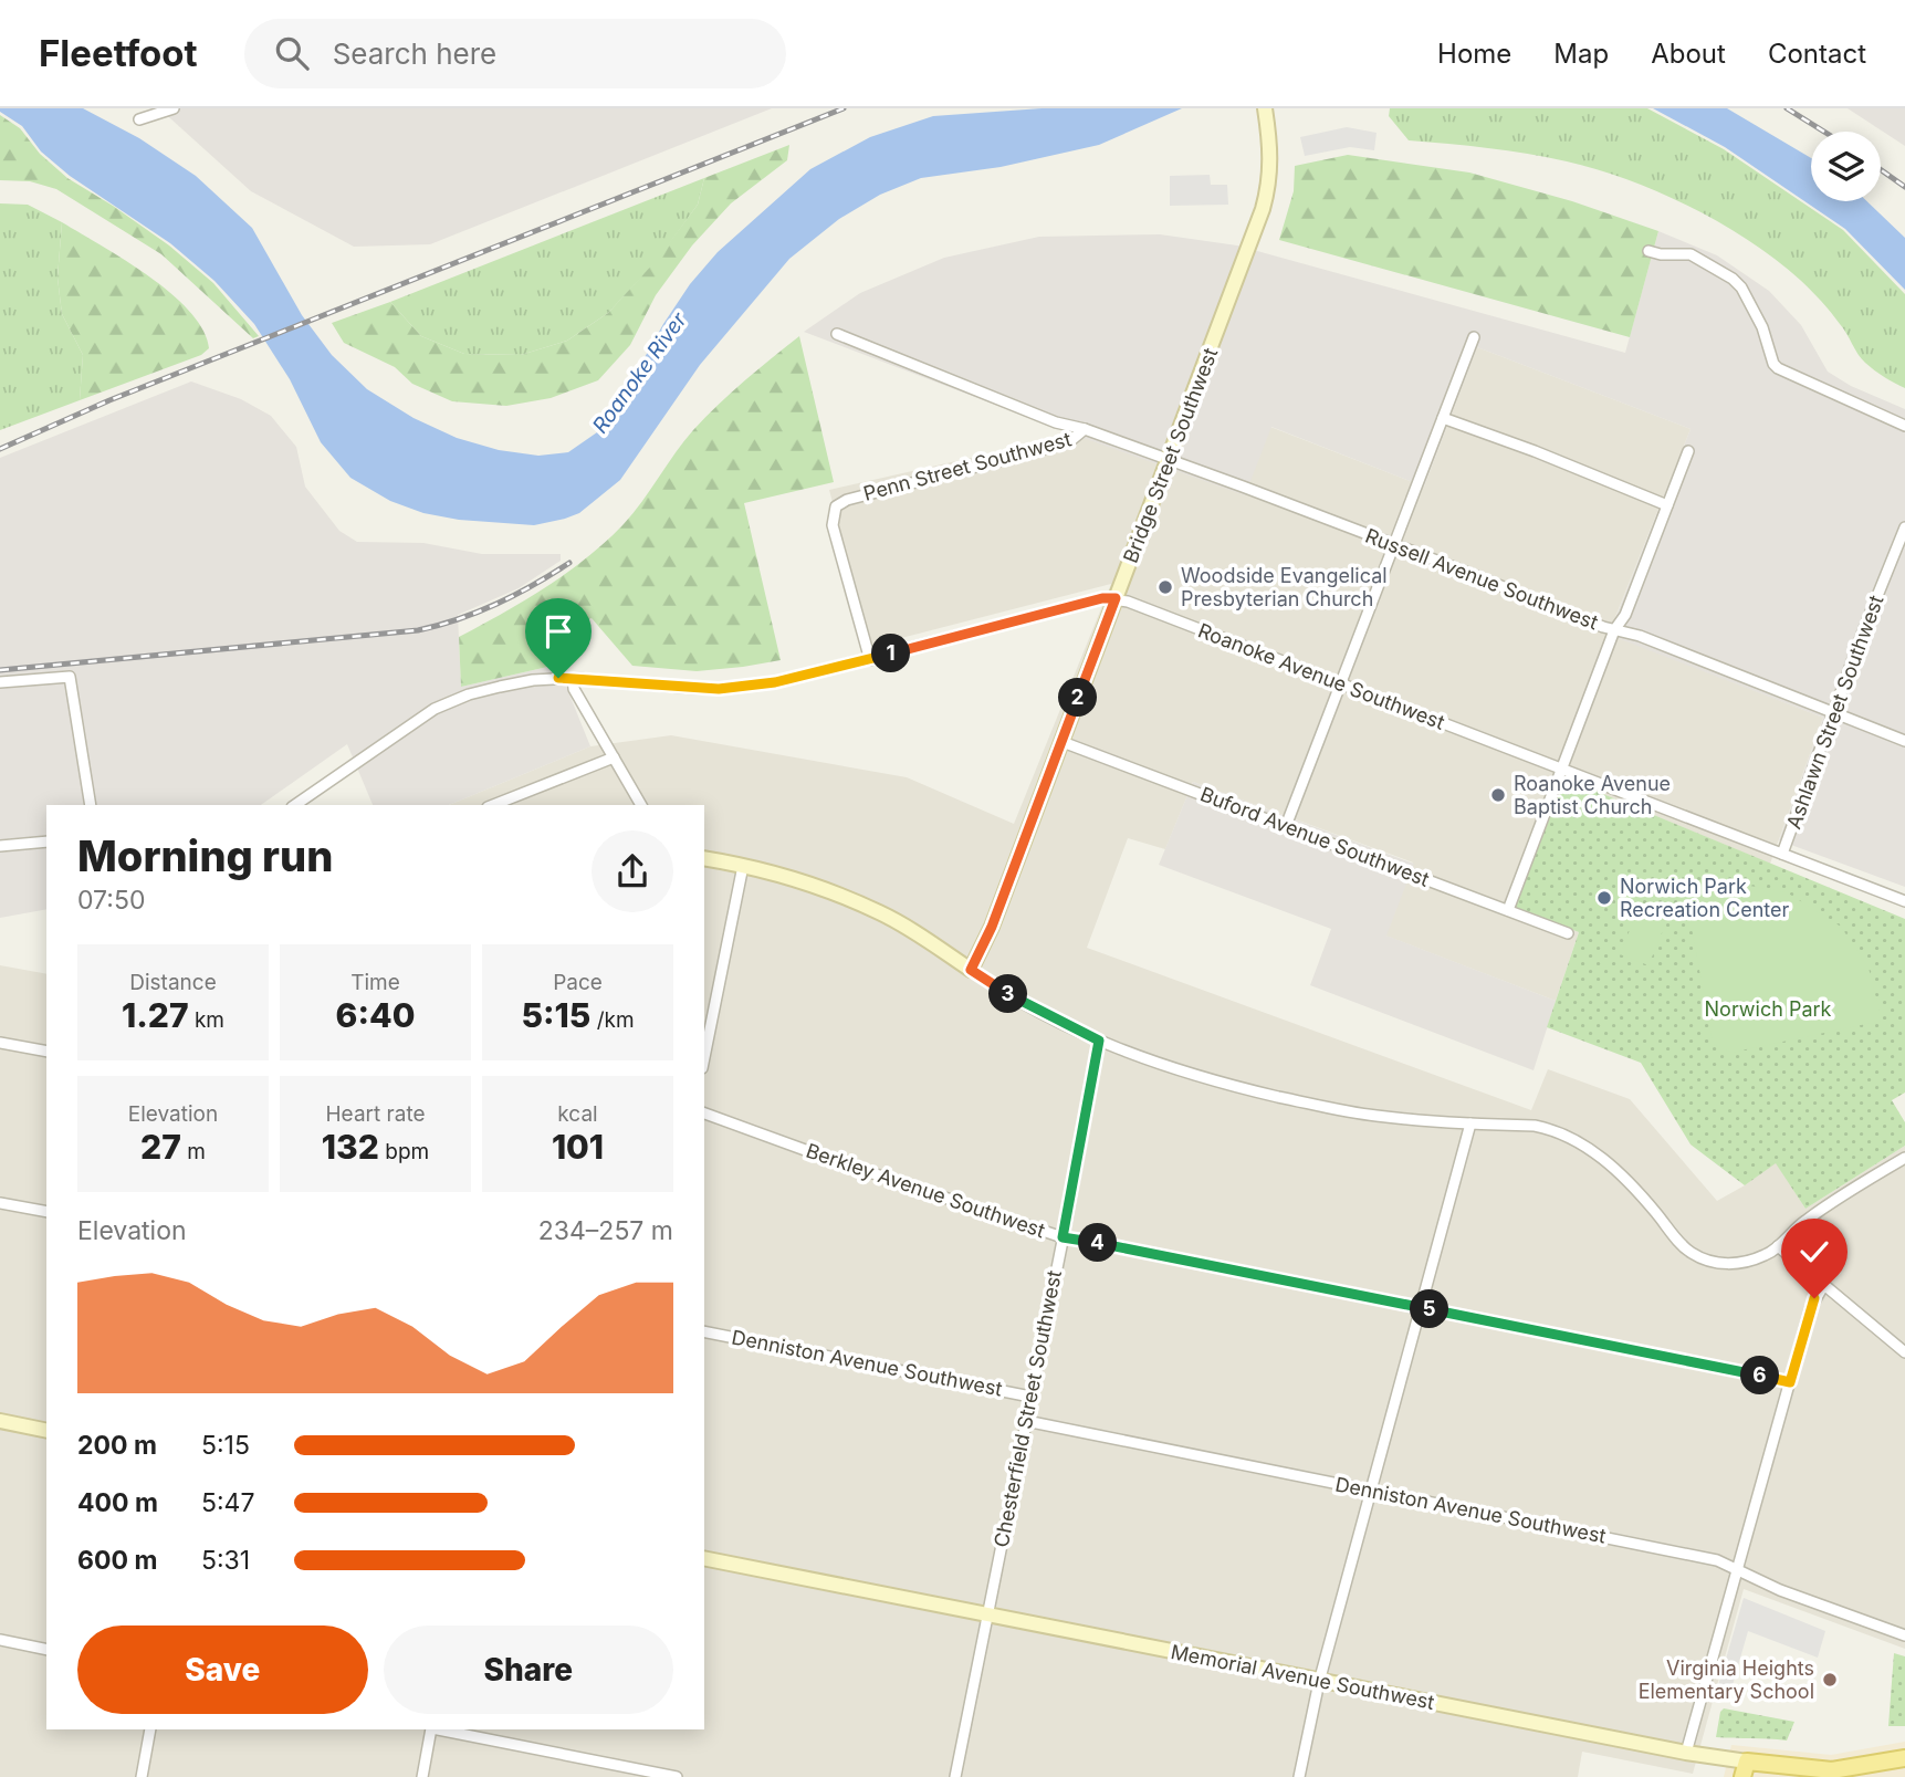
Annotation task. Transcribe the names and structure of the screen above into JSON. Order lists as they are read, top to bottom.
{
  "streets": {
    "main road": ["Memorial Avenue Southwest"],
    "street": [
      "Bridge Street Southwest",
      "Penn Street Southwest",
      "Russell Avenue Southwest",
      "Roanoke Avenue Southwest",
      "Ashlawn Street Southwest",
      "Buford Avenue Southwest",
      "Berkley Avenue Southwest",
      "Denniston Avenue Southwest",
      "Chesterfield Street Southwest"
    ]
  },
  "crossings": [
    ["Bridge Street Southwest", "Russell Avenue Southwest"],
    ["Bridge Street Southwest", "Roanoke Avenue Southwest"],
    ["Bridge Street Southwest", "Buford Avenue Southwest"],
    ["Penn Street Southwest", "Russell Avenue Southwest"],
    ["Russell Avenue Southwest", "Ashlawn Street Southwest"],
    ["Roanoke Avenue Southwest", "Ashlawn Street Southwest"],
    ["Berkley Avenue Southwest", "Chesterfield Street Southwest"],
    ["Denniston Avenue Southwest", "Chesterfield Street Southwest"],
    ["Chesterfield Street Southwest", "Memorial Avenue Southwest"]
  ],
  "water": ["Roanoke River"],
  "parks": ["Norwich Park"],
  "places": [
    "Woodside Evangelical Presbyterian Church",
    "Roanoke Avenue Baptist Church",
    "Norwich Park Recreation Center",
    "Virginia Heights Elementary School"
  ],
  "page": {
    "header": "Fleetfoot",
    "search": "Search here",
    "nav": [
      "Home",
      "Map",
      "About",
      "Contact"
    ],
    "pins": [
      "1",
      "2",
      "3",
      "4",
      "5",
      "6"
    ],
    "heading": ["Morning run", "07:50"],
    "stats": [
      ["Distance", "1.27 km"],
      ["Time", "6:40"],
      ["Pace", "5:15 /km"],
      ["Elevation", "27 m"],
      ["Heart rate", "132 bpm"],
      ["kcal", "101"]
    ],
    "chart": ["Elevation", "234–257 m"],
    "list": [
      {
        "name": "200 m",
        "note": "5:15"
      },
      {
        "name": "400 m",
        "note": "5:47"
      },
      {
        "name": "600 m",
        "note": "5:31"
      }
    ],
    "buttons": ["Save", "Share"]
  }
}
